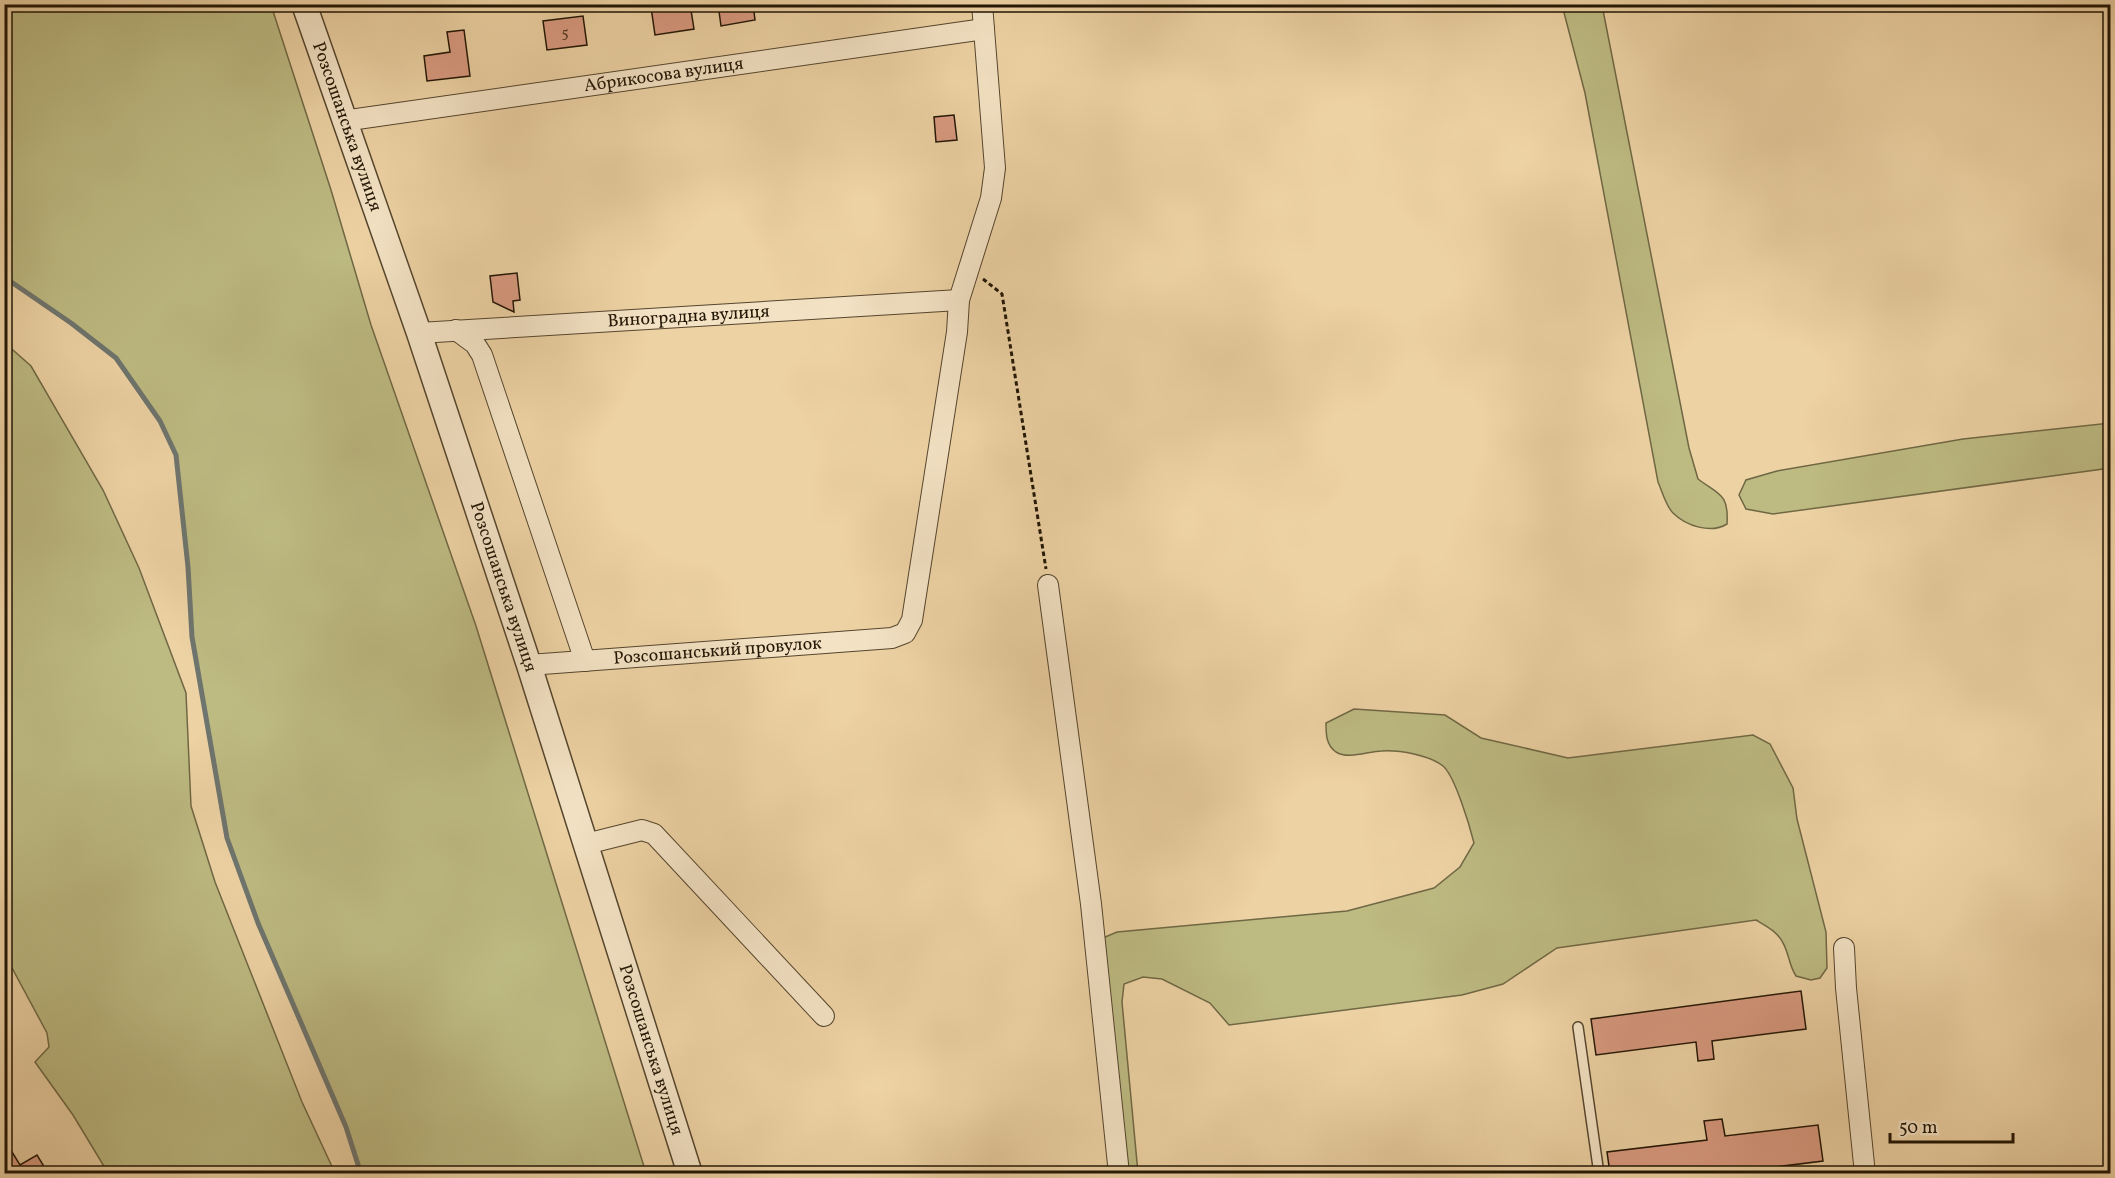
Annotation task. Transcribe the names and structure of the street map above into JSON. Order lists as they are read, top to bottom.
{
  "streets": {
    "street": [
      "Абрикосова вулиця",
      "Розсошанська вулиця",
      "Виноградна вулиця",
      "Розсошанський провулок"
    ]
  },
  "crossings": [
    ["Абрикосова вулиця", "Розсошанська вулиця"],
    ["Розсошанська вулиця", "Виноградна вулиця"],
    ["Розсошанська вулиця", "Розсошанський провулок"],
    ["Виноградна вулиця", "Розсошанський провулок"]
  ],
  "house_numbers": ["5"],
  "scale_bar": "50 m"
}
